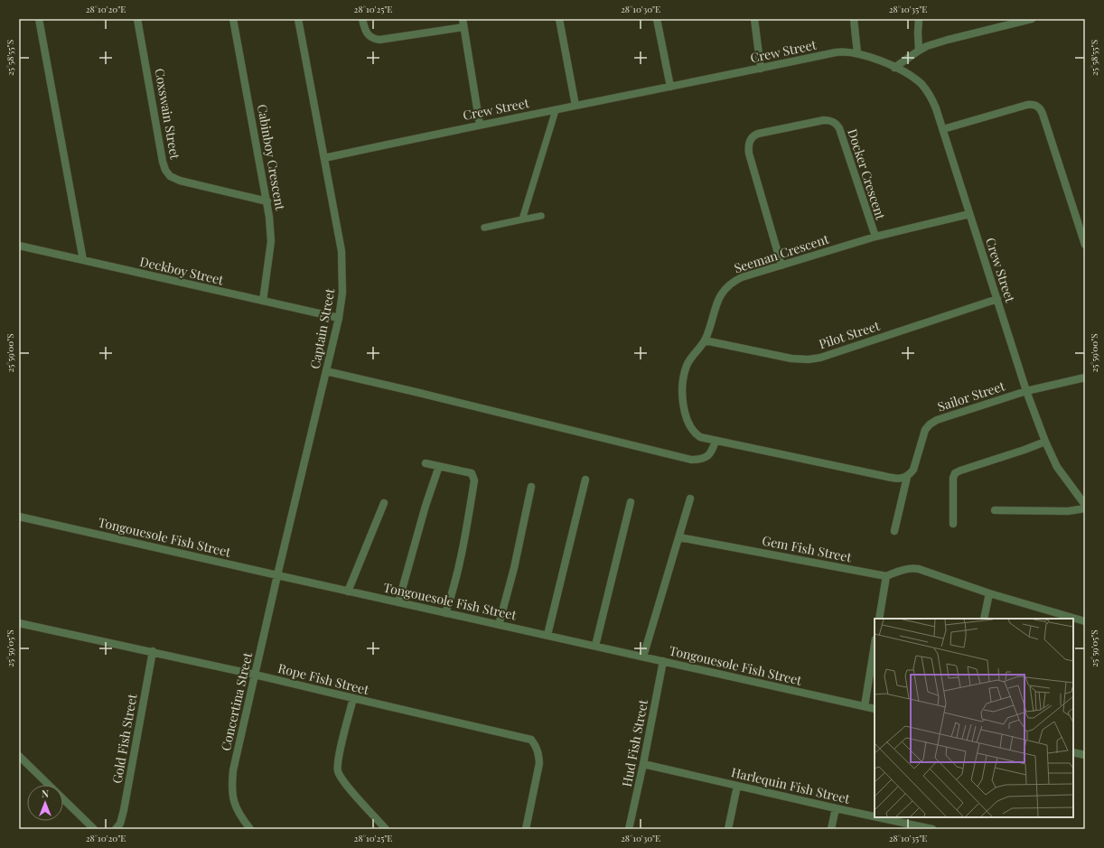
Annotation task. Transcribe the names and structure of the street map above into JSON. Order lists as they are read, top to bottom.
{
  "streets": {
    "street": [
      "Crew Street",
      "Coxswain Street",
      "Cabinboy Crescent",
      "Docker Crescent",
      "Seeman Crescent",
      "Deckboy Street",
      "Captain Street",
      "Pilot Street",
      "Sailor Street",
      "Tongouesole Fish Street",
      "Gem Fish Street",
      "Rope Fish Street",
      "Concertina Street",
      "Gold Fish Street",
      "Hud Fish Street",
      "Harlequin Fish Street"
    ]
  },
  "crossings": [
    ["Crew Street", "Seeman Crescent"],
    ["Crew Street", "Captain Street"],
    ["Crew Street", "Pilot Street"],
    ["Crew Street", "Sailor Street"],
    ["Coxswain Street", "Cabinboy Crescent"],
    ["Cabinboy Crescent", "Deckboy Street"],
    ["Docker Crescent", "Seeman Crescent"],
    ["Seeman Crescent", "Pilot Street"],
    ["Seeman Crescent", "Sailor Street"],
    ["Deckboy Street", "Captain Street"],
    ["Captain Street", "Tongouesole Fish Street"],
    ["Captain Street", "Concertina Street"],
    ["Tongouesole Fish Street", "Concertina Street"],
    ["Tongouesole Fish Street", "Hud Fish Street"],
    ["Rope Fish Street", "Concertina Street"],
    ["Rope Fish Street", "Gold Fish Street"],
    ["Hud Fish Street", "Harlequin Fish Street"]
  ],
  "north": "top",
  "coordinates": [
    "28°10'20\"E",
    "28°10'25\"E",
    "28°10'30\"E",
    "28°10'35\"E",
    "25°58'55\"S",
    "25°59'00\"S",
    "25°59'05\"S"
  ]
}
